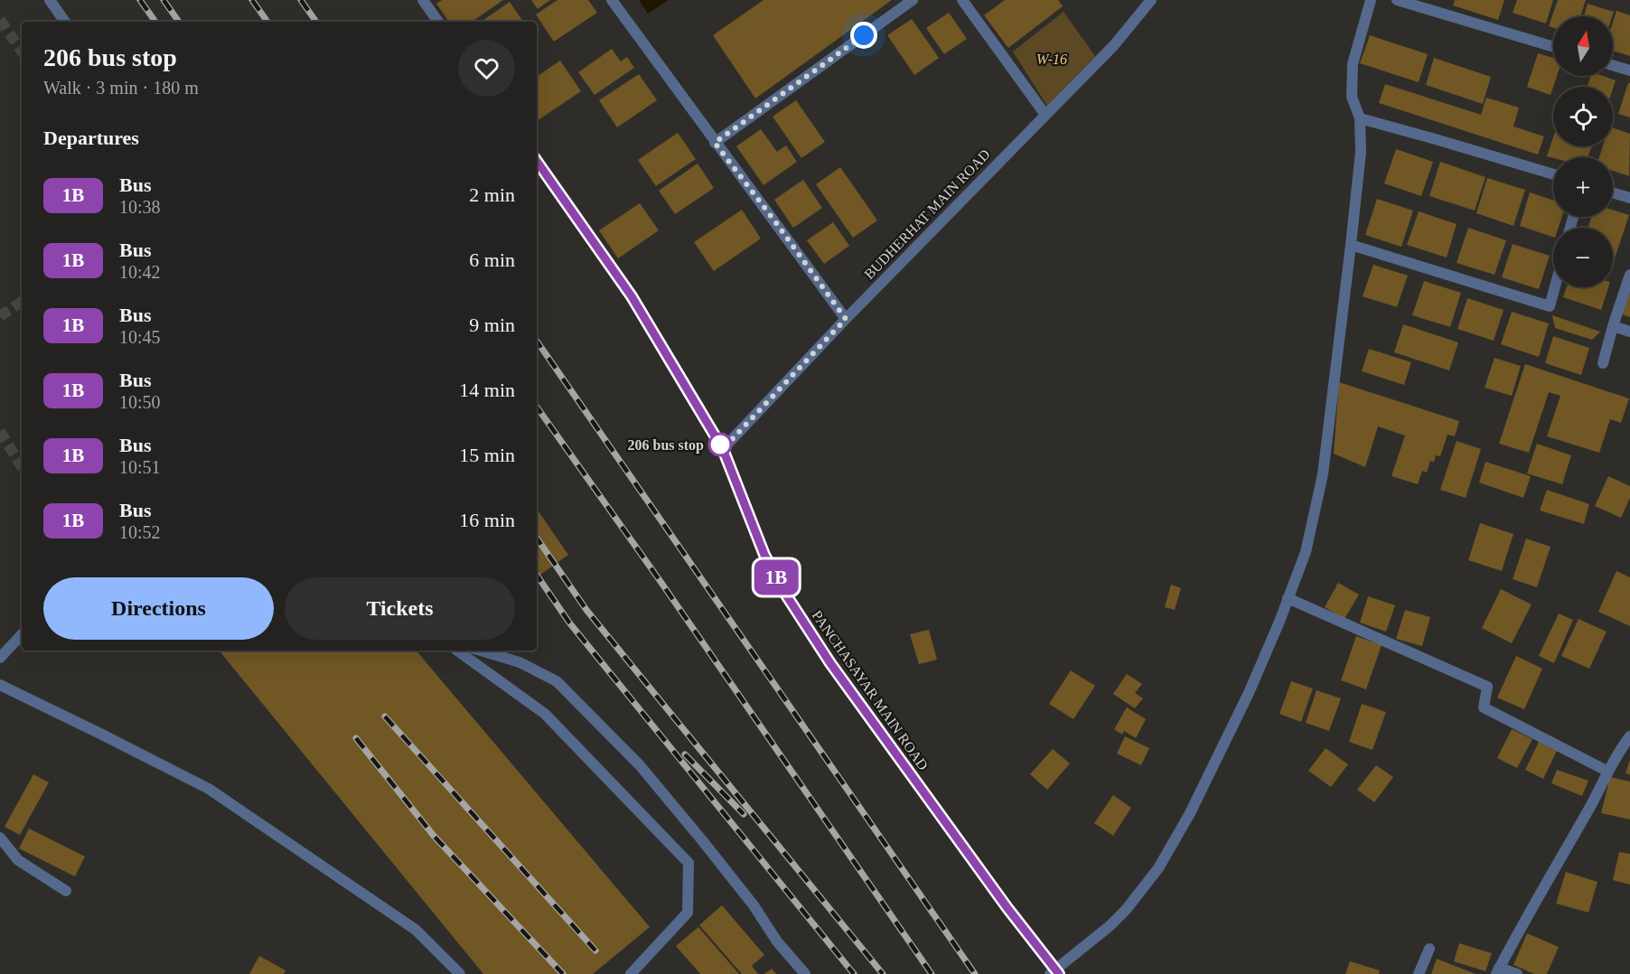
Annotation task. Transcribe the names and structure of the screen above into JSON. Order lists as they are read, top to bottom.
{
  "streets": {
    "street": ["BUDHERHAT MAIN ROAD", "PANCHASAYAR MAIN ROAD"]
  },
  "crossings": [
    ["BUDHERHAT MAIN ROAD", "PANCHASAYAR MAIN ROAD"]
  ],
  "parks": ["W-16"],
  "places": ["206 bus stop"],
  "lines": ["bus line 1B"],
  "north": "top",
  "page": {
    "on_map": "1B",
    "map_buttons": ["+", "−"],
    "heading": [
      ["206 bus stop", "Walk · 3 min · 180 m"],
      "Departures"
    ],
    "list": [
      {
        "mark": "1B",
        "name": "Bus",
        "note": "10:38",
        "value": "2 min"
      },
      {
        "mark": "1B",
        "name": "Bus",
        "note": "10:42",
        "value": "6 min"
      },
      {
        "mark": "1B",
        "name": "Bus",
        "note": "10:45",
        "value": "9 min"
      },
      {
        "mark": "1B",
        "name": "Bus",
        "note": "10:50",
        "value": "14 min"
      },
      {
        "mark": "1B",
        "name": "Bus",
        "note": "10:51",
        "value": "15 min"
      },
      {
        "mark": "1B",
        "name": "Bus",
        "note": "10:52",
        "value": "16 min"
      }
    ],
    "buttons": ["Directions", "Tickets"]
  }
}
